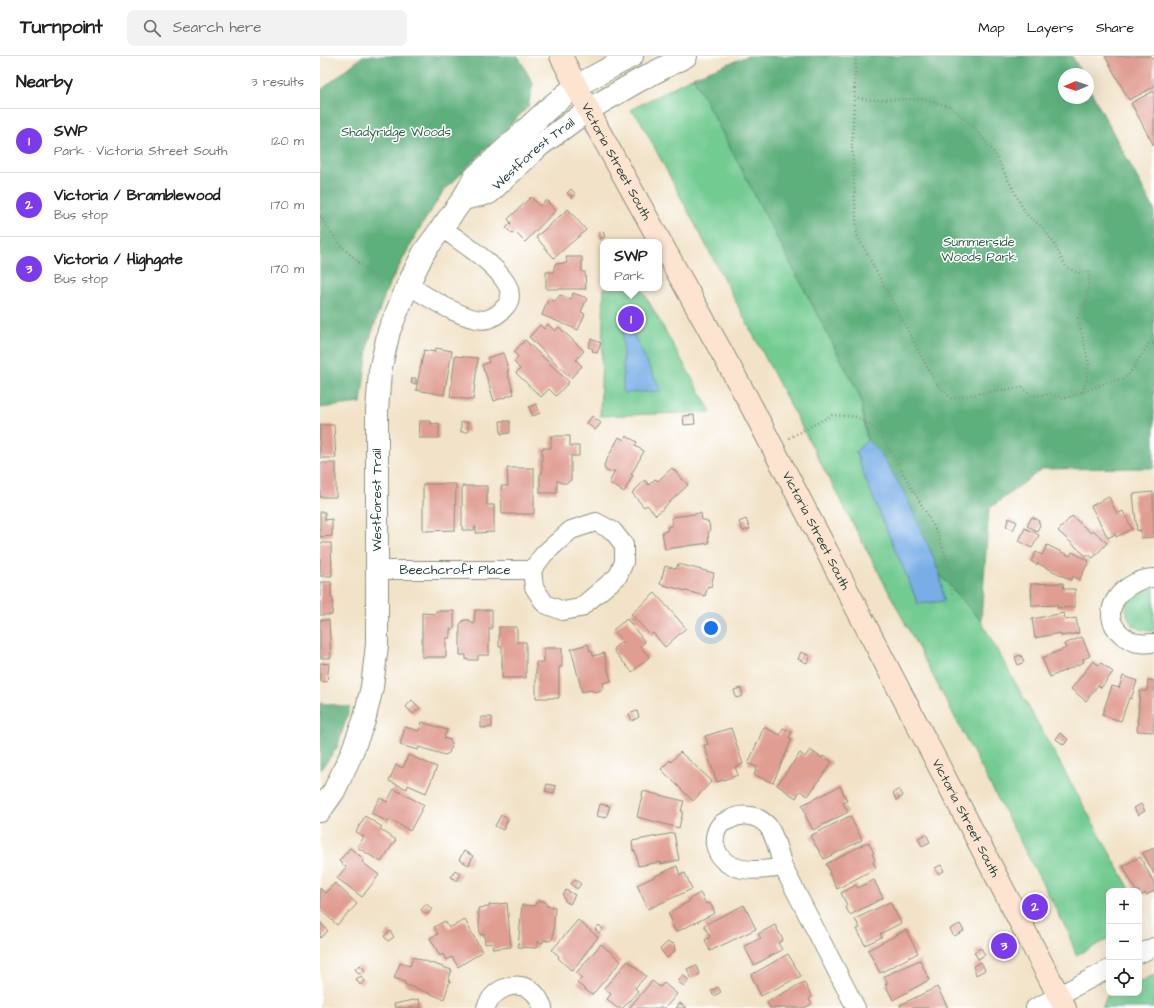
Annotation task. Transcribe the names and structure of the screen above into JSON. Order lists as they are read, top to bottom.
{
  "streets": {
    "main road": ["Victoria Street South"],
    "street": ["Westforest Trail", "Beechcroft Place"]
  },
  "crossings": [
    ["Westforest Trail", "Victoria Street South"],
    ["Westforest Trail", "Beechcroft Place"]
  ],
  "parks": ["Shadyridge Woods", "Summerside Woods Park"],
  "north": "left",
  "page": {
    "header": "Turnpoint",
    "search": "Search here",
    "nav": ["Map", "Layers", "Share"],
    "heading": ["Nearby", "3 results"],
    "list": [
      {
        "mark": "1",
        "name": "SWP",
        "note": "Park · Victoria Street South",
        "value": "120 m"
      },
      {
        "mark": "2",
        "name": "Victoria / Bramblewood",
        "note": "Bus stop",
        "value": "170 m"
      },
      {
        "mark": "3",
        "name": "Victoria / Highgate",
        "note": "Bus stop",
        "value": "170 m"
      }
    ],
    "popup": ["SWP", "Park"],
    "pins": ["1", "2", "3"],
    "map_buttons": ["+", "−"]
  }
}
